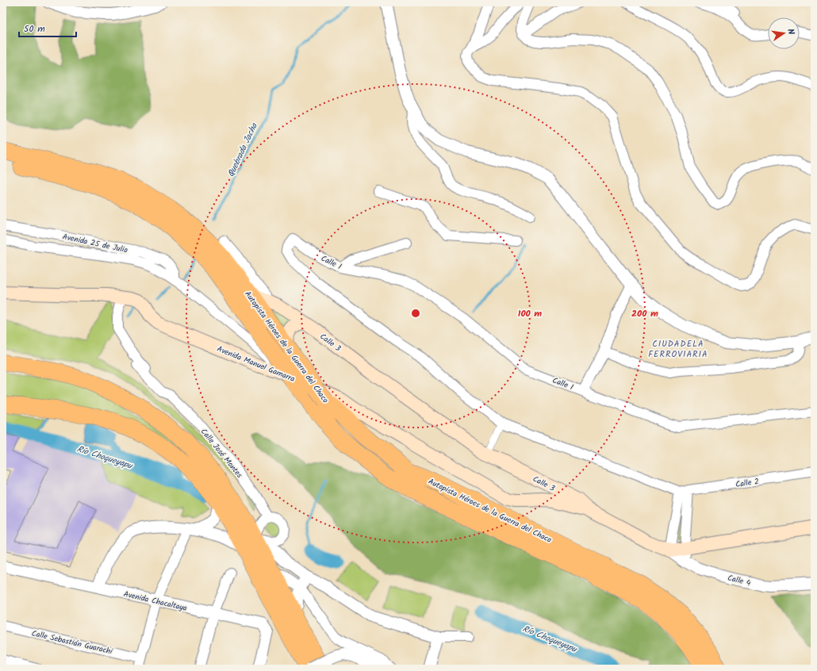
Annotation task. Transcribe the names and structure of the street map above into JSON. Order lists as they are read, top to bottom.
{
  "streets": {
    "highway": ["Autopista Héroes de la Guerra del Chaco"],
    "main road": ["Calle 3", "Avenida Manuel Gamarra"],
    "street": [
      "Avenida 25 de Julio",
      "Calle 1",
      "Calle José Montes",
      "Calle 2",
      "Calle 4",
      "Avenida Chacaltaya",
      "Calle Sebastián Guarachi"
    ]
  },
  "crossings": [
    ["Avenida 25 de Julio", "Avenida Manuel Gamarra"],
    ["Calle 1", "Calle 2"],
    ["Calle 3", "Autopista Héroes de la Guerra del Chaco"],
    ["Calle 3", "Avenida Manuel Gamarra"],
    ["Calle 3", "Calle 4"],
    ["Avenida Manuel Gamarra", "Calle José Montes"]
  ],
  "districts": ["CIUDADELA FERROVIARIA"],
  "water": ["Quebrada Jacha", "Río Choqueyapu"],
  "scale_bar": "50 m",
  "north": "right",
  "rings": ["100 m", "200 m"]
}
